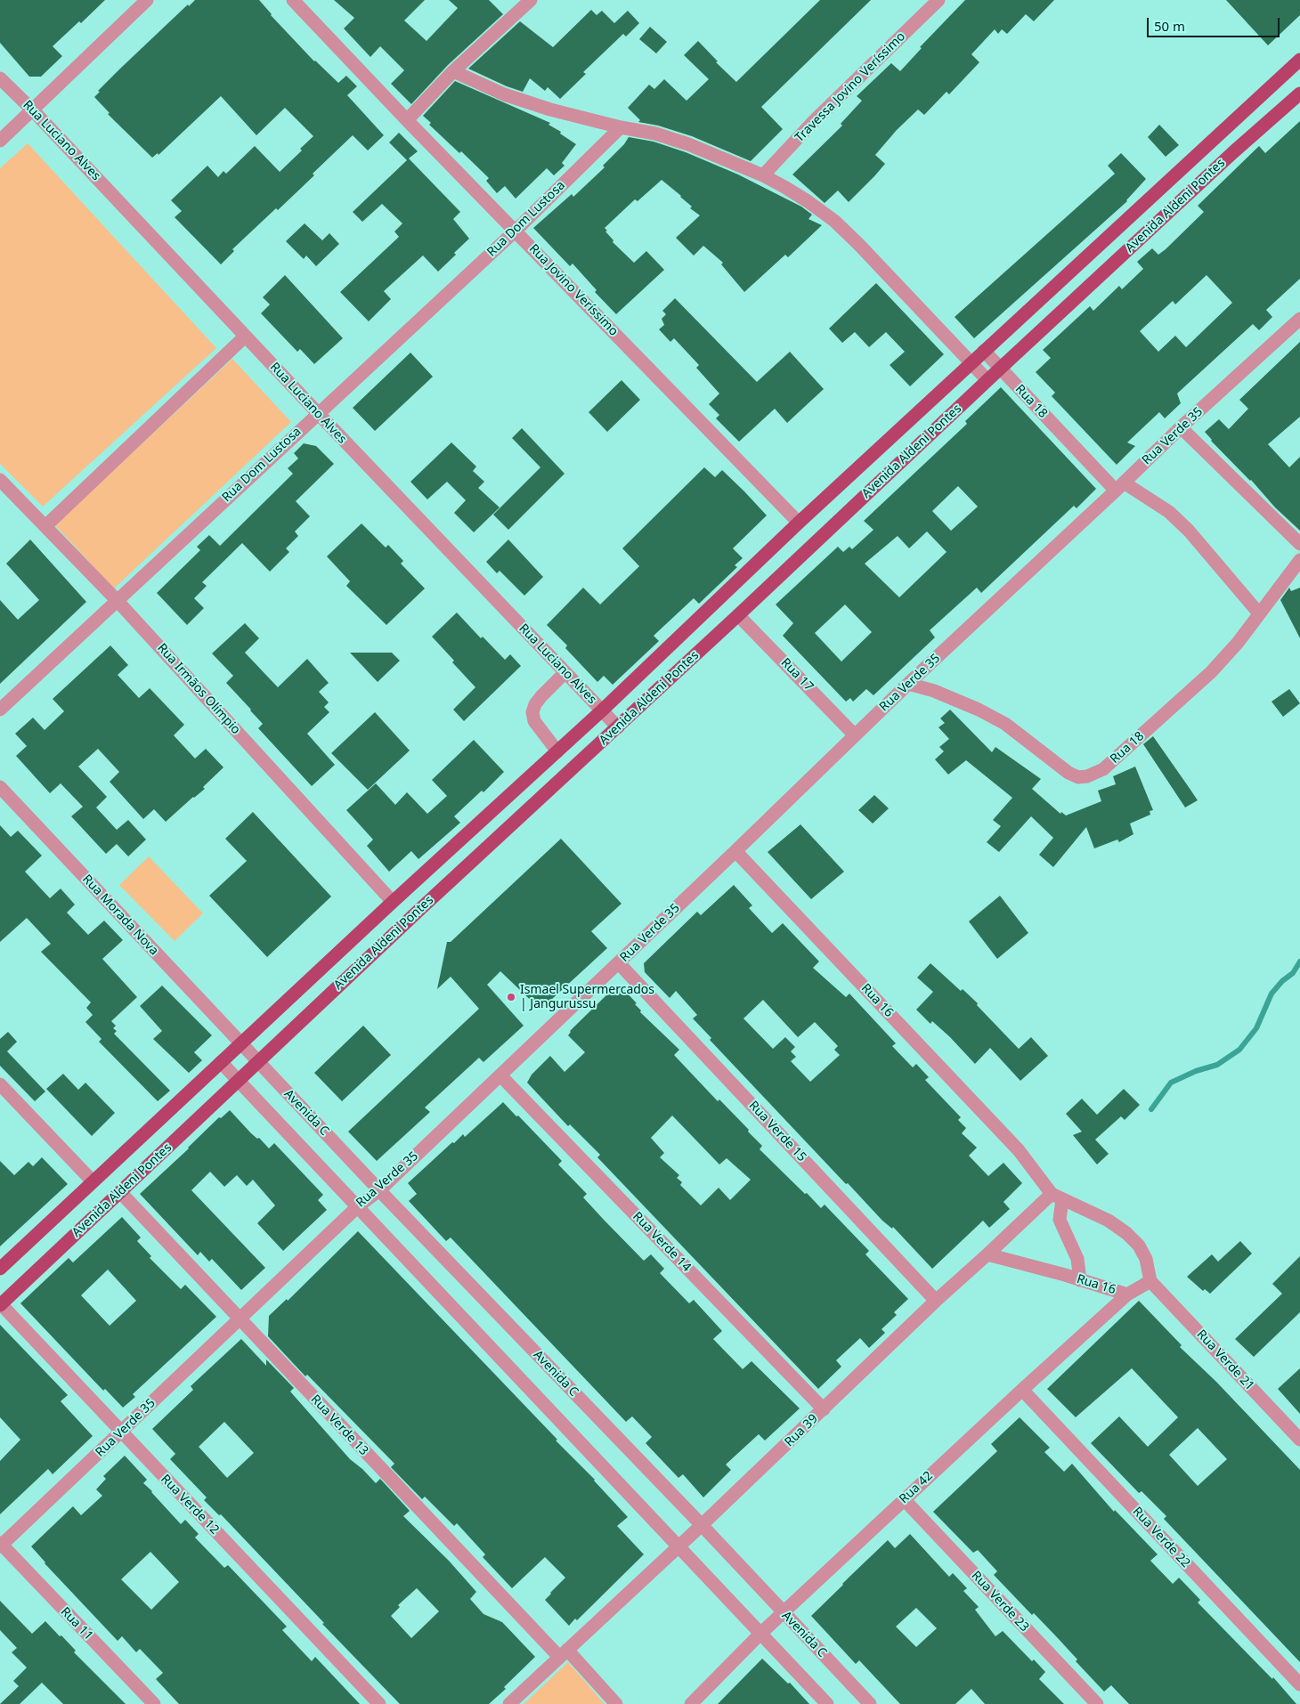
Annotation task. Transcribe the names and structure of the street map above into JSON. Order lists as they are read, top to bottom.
{
  "streets": {
    "main road": ["Avenida Aldeni Pontes"],
    "street": [
      "Travessa Jovino Veríssimo",
      "Rua Luciano Alves",
      "Rua Dom Lustosa",
      "Rua Jovino Veríssimo",
      "Rua 18",
      "Rua Verde 35",
      "Rua 17",
      "Rua Irmãos Olímpio",
      "Rua Morada Nova",
      "Rua 16",
      "Avenida C",
      "Rua Verde 15",
      "Rua Verde 14",
      "Rua Verde 21",
      "Rua Verde 13",
      "Rua 39",
      "Rua 42",
      "Rua Verde 12",
      "Rua Verde 22",
      "Rua Verde 23",
      "Rua 11"
    ]
  },
  "crossings": [
    ["Rua Luciano Alves", "Avenida Aldeni Pontes"],
    ["Rua Luciano Alves", "Rua Dom Lustosa"],
    ["Avenida Aldeni Pontes", "Rua Jovino Veríssimo"],
    ["Avenida Aldeni Pontes", "Rua 18"],
    ["Avenida Aldeni Pontes", "Rua 17"],
    ["Avenida Aldeni Pontes", "Rua Irmãos Olímpio"],
    ["Avenida Aldeni Pontes", "Rua Morada Nova"],
    ["Avenida Aldeni Pontes", "Avenida C"],
    ["Avenida Aldeni Pontes", "Rua Verde 13"],
    ["Avenida Aldeni Pontes", "Rua Verde 12"],
    ["Rua Dom Lustosa", "Rua Jovino Veríssimo"],
    ["Rua Dom Lustosa", "Rua Irmãos Olímpio"],
    ["Rua 18", "Rua Verde 35"],
    ["Rua Verde 35", "Rua 17"],
    ["Rua Verde 35", "Rua 16"],
    ["Rua Verde 35", "Avenida C"],
    ["Rua Verde 35", "Rua Verde 15"],
    ["Rua Verde 35", "Rua Verde 14"],
    ["Rua Verde 35", "Rua Verde 13"],
    ["Rua Verde 35", "Rua Verde 12"],
    ["Rua Verde 35", "Rua 11"],
    ["Rua Morada Nova", "Avenida C"],
    ["Rua 16", "Rua 39"],
    ["Rua 16", "Rua 42"],
    ["Avenida C", "Rua 39"],
    ["Avenida C", "Rua 42"],
    ["Rua Verde 15", "Rua 39"],
    ["Rua Verde 14", "Rua 39"],
    ["Rua Verde 21", "Rua 42"],
    ["Rua Verde 13", "Rua 39"],
    ["Rua 42", "Rua Verde 22"],
    ["Rua 42", "Rua Verde 23"]
  ],
  "places": ["Ismael Supermercados | Jangurussu"],
  "scale_bar": "50 m"
}
